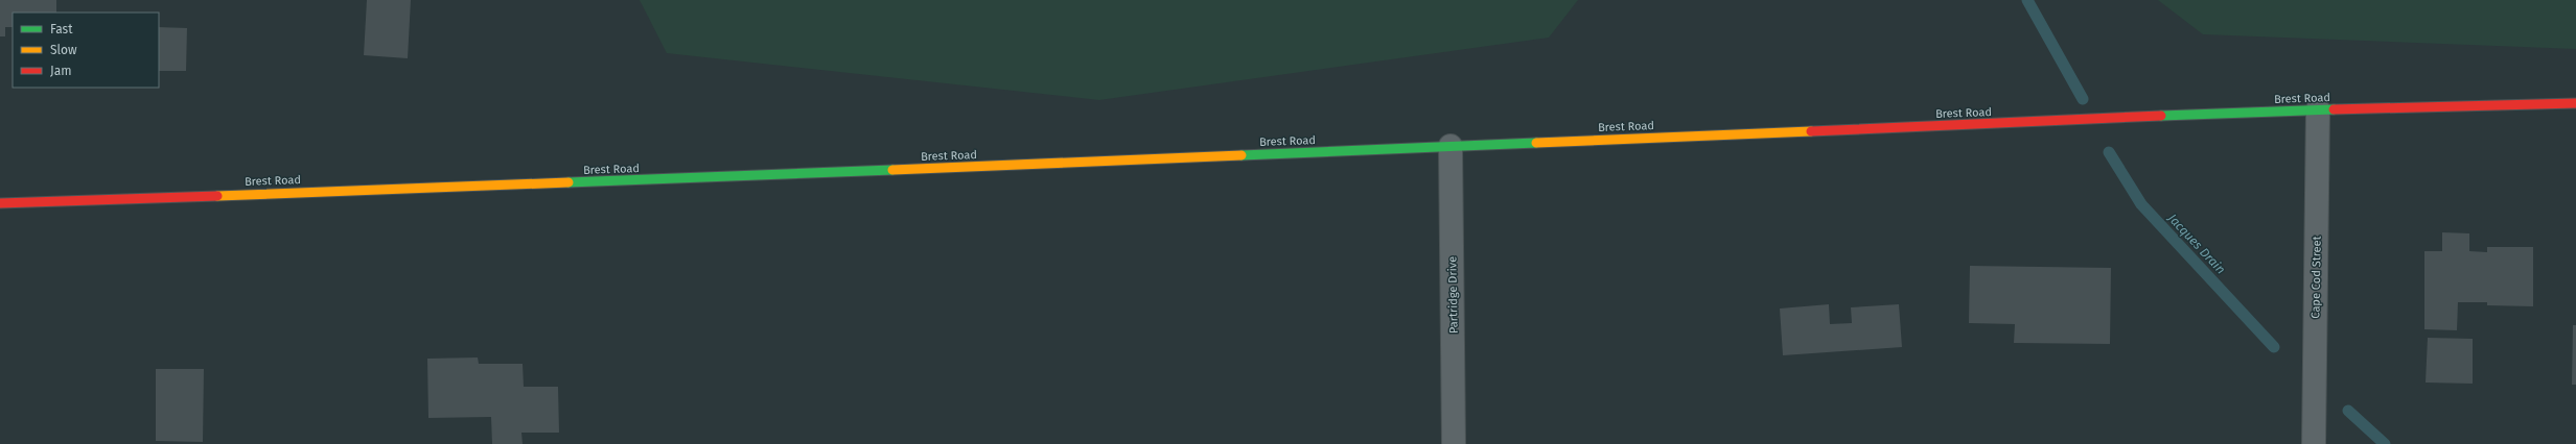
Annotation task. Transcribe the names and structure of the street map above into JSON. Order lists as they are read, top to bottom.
{
  "streets": {
    "street": ["Brest Road", "Cape Cod Street", "Partridge Drive"]
  },
  "crossings": [
    ["Brest Road", "Cape Cod Street"],
    ["Brest Road", "Partridge Drive"]
  ],
  "water": ["Jacques Drain"],
  "legend": ["Fast", "Slow", "Jam"]
}
